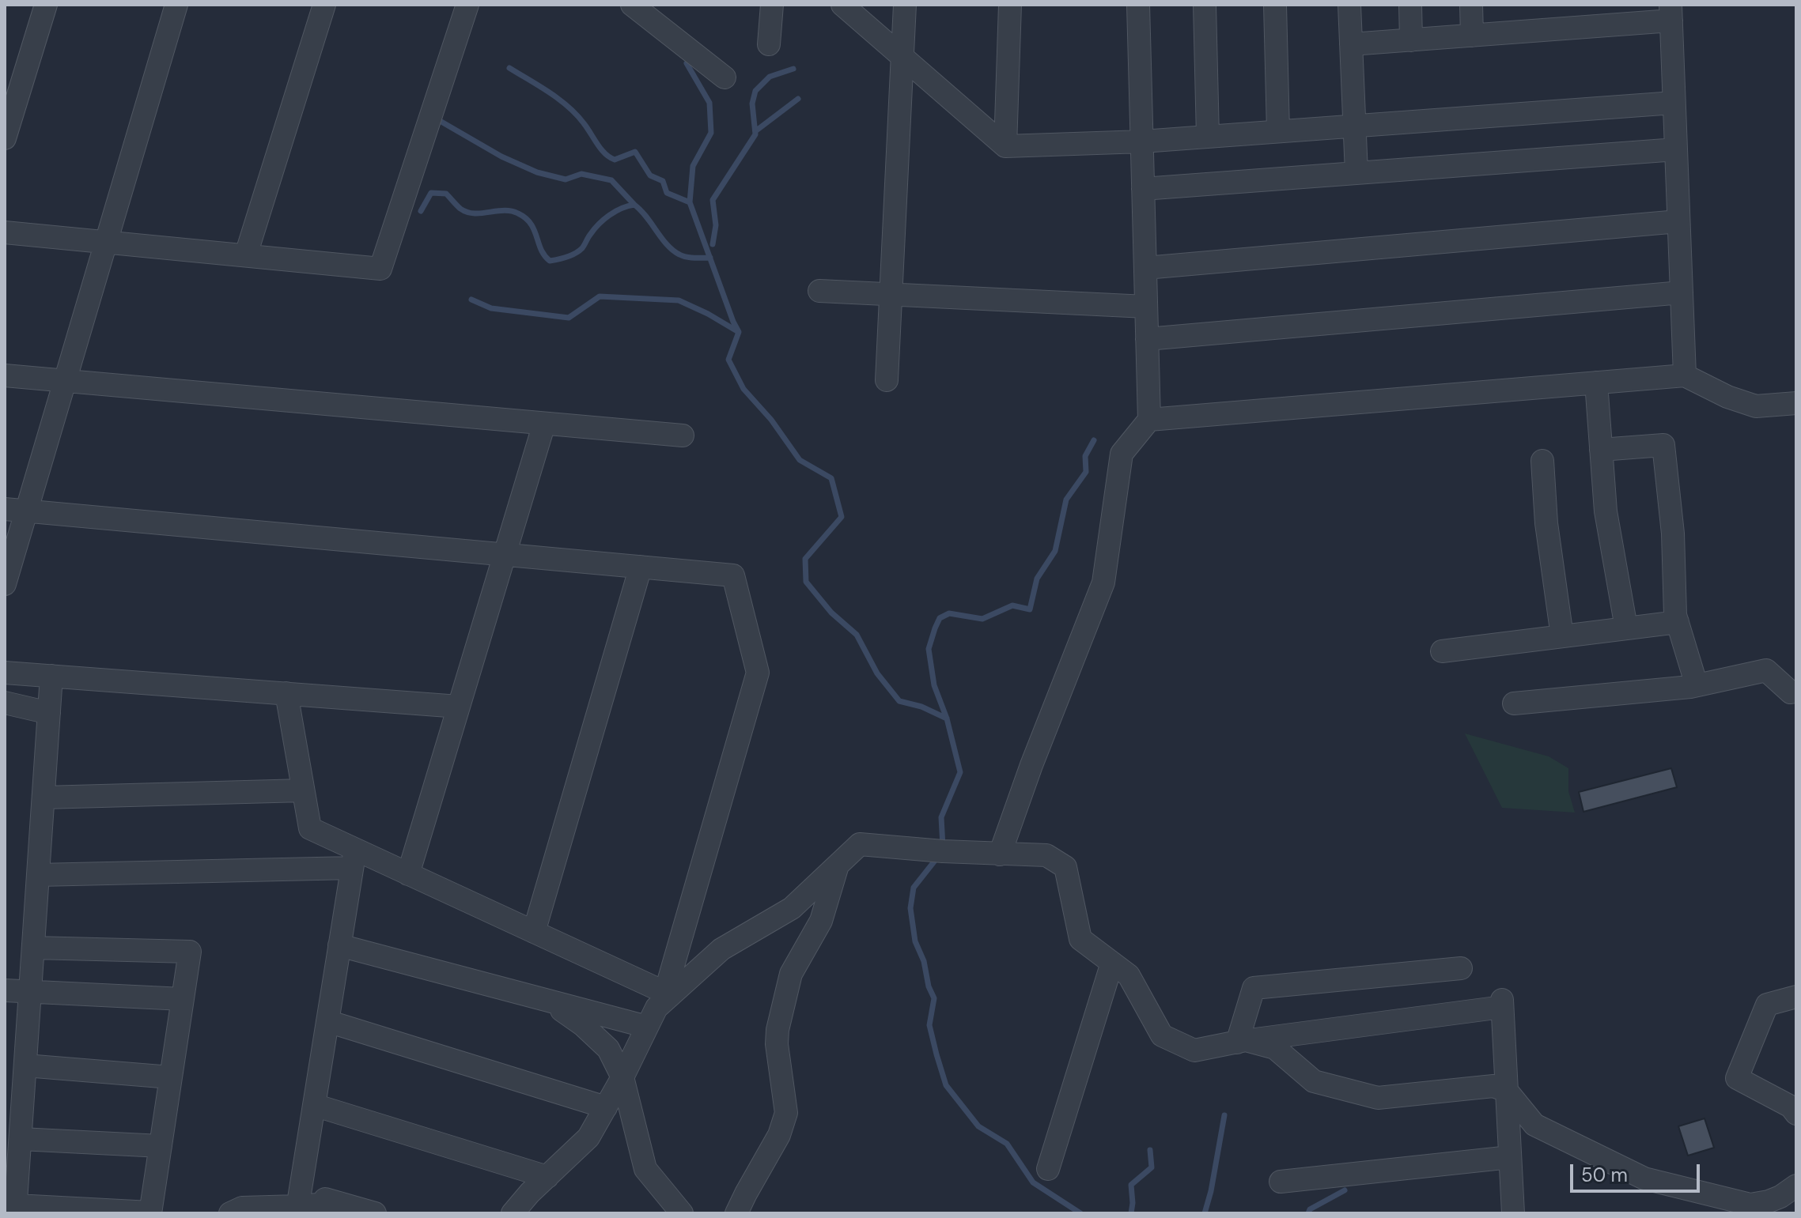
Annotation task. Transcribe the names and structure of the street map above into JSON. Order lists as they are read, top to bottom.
{
  "scale_bar": "50 m"
}
